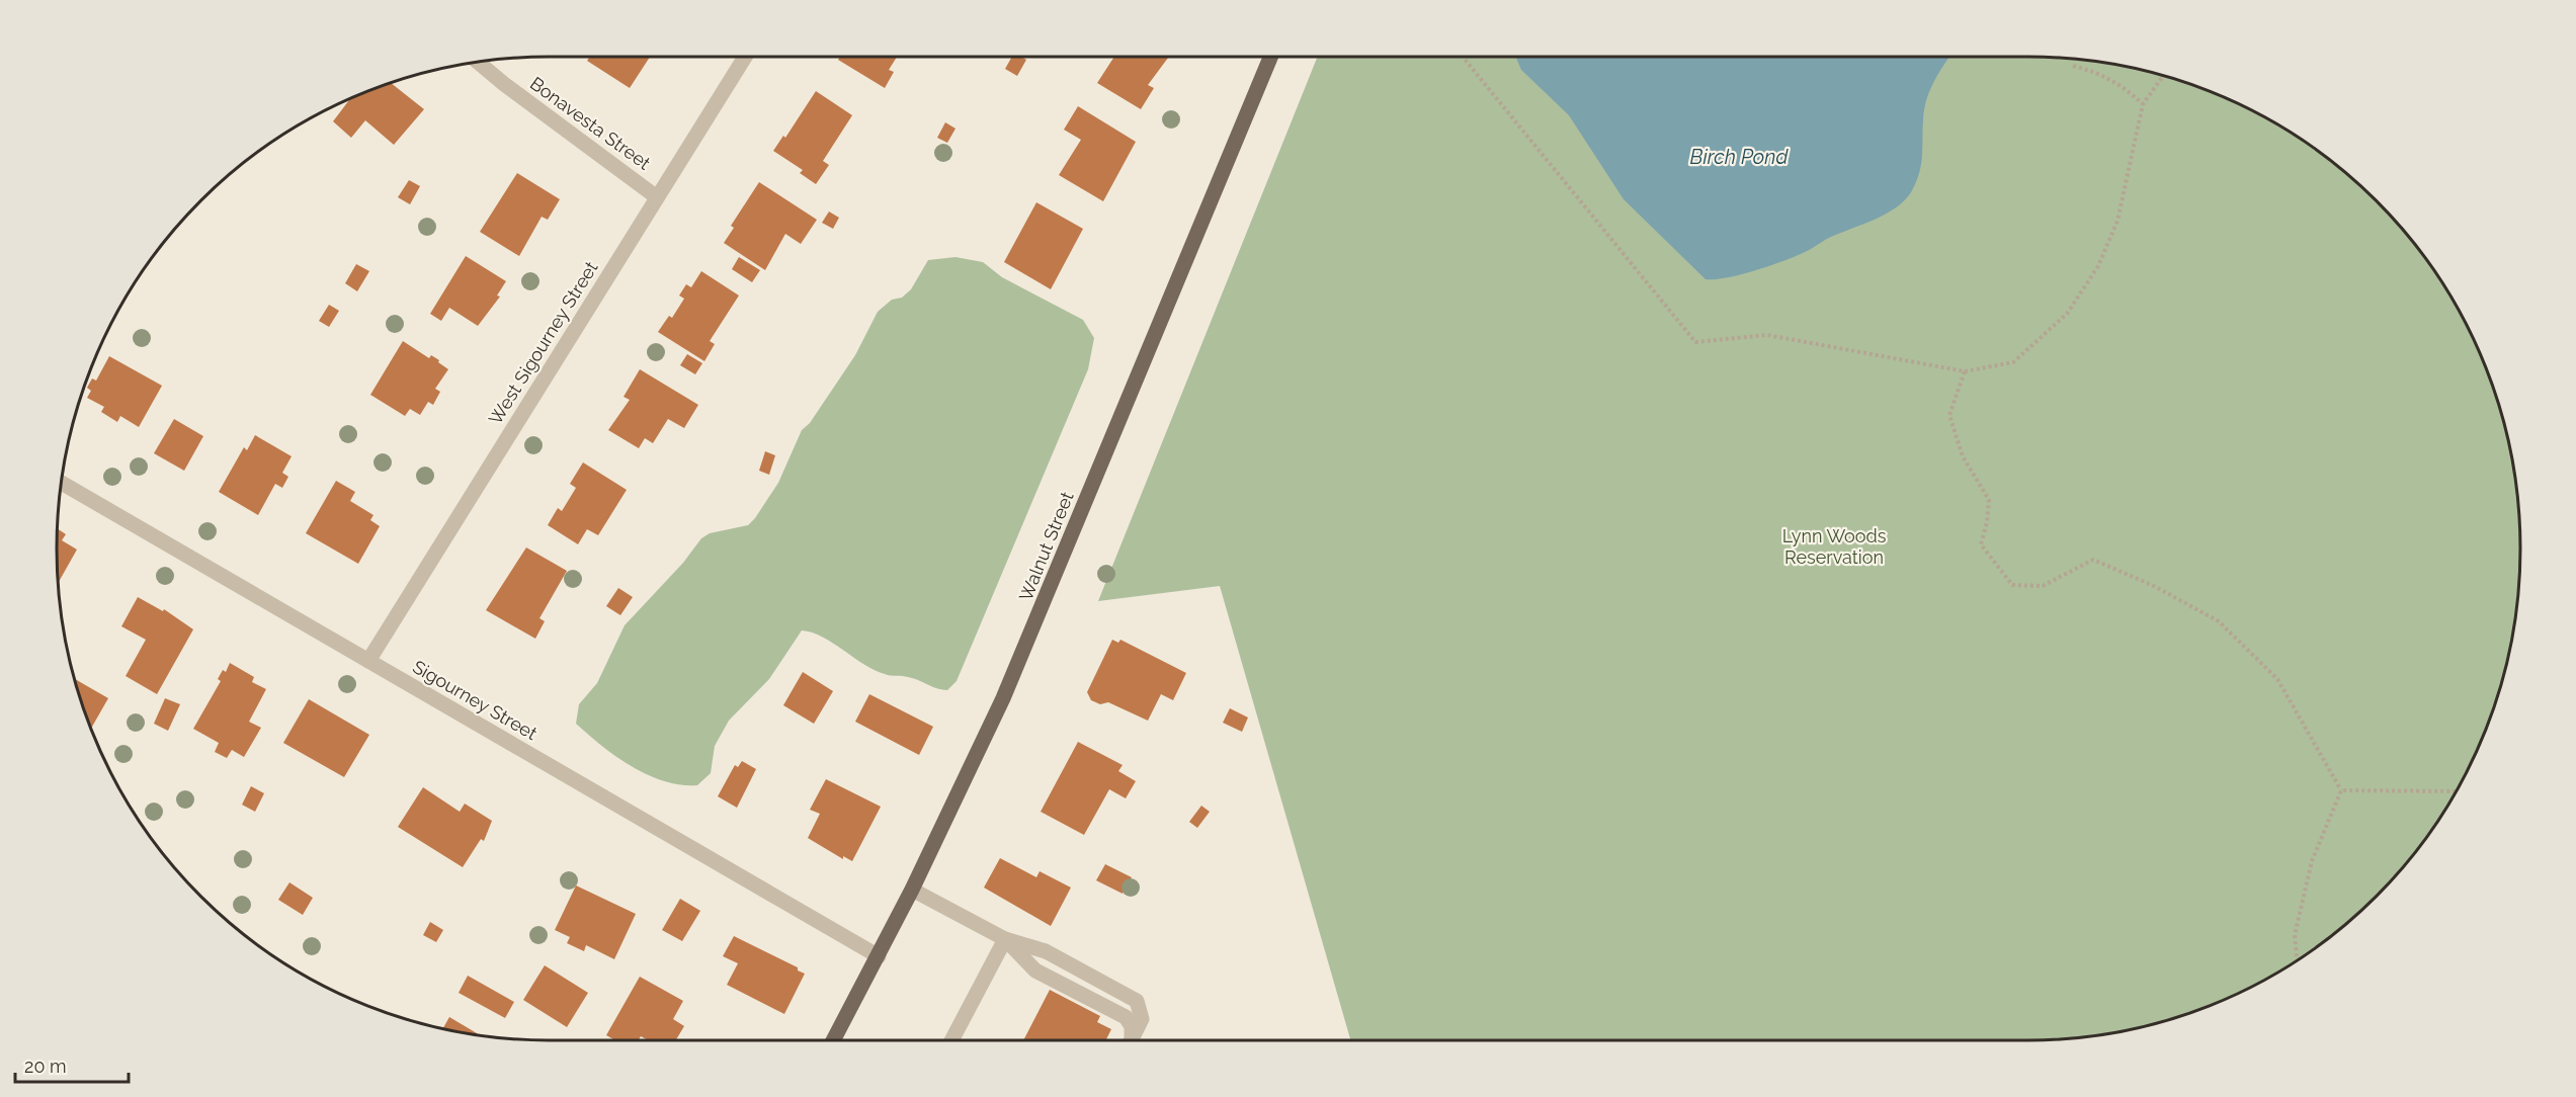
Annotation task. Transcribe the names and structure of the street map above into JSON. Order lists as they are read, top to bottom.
{
  "streets": {
    "main road": ["Walnut Street"],
    "street": ["Bonavesta Street", "West Sigourney Street", "Sigourney Street"]
  },
  "crossings": [
    ["Bonavesta Street", "West Sigourney Street"],
    ["West Sigourney Street", "Sigourney Street"],
    ["Walnut Street", "Sigourney Street"]
  ],
  "water": ["Birch Pond"],
  "parks": ["Lynn Woods Reservation"],
  "scale_bar": "20 m"
}
